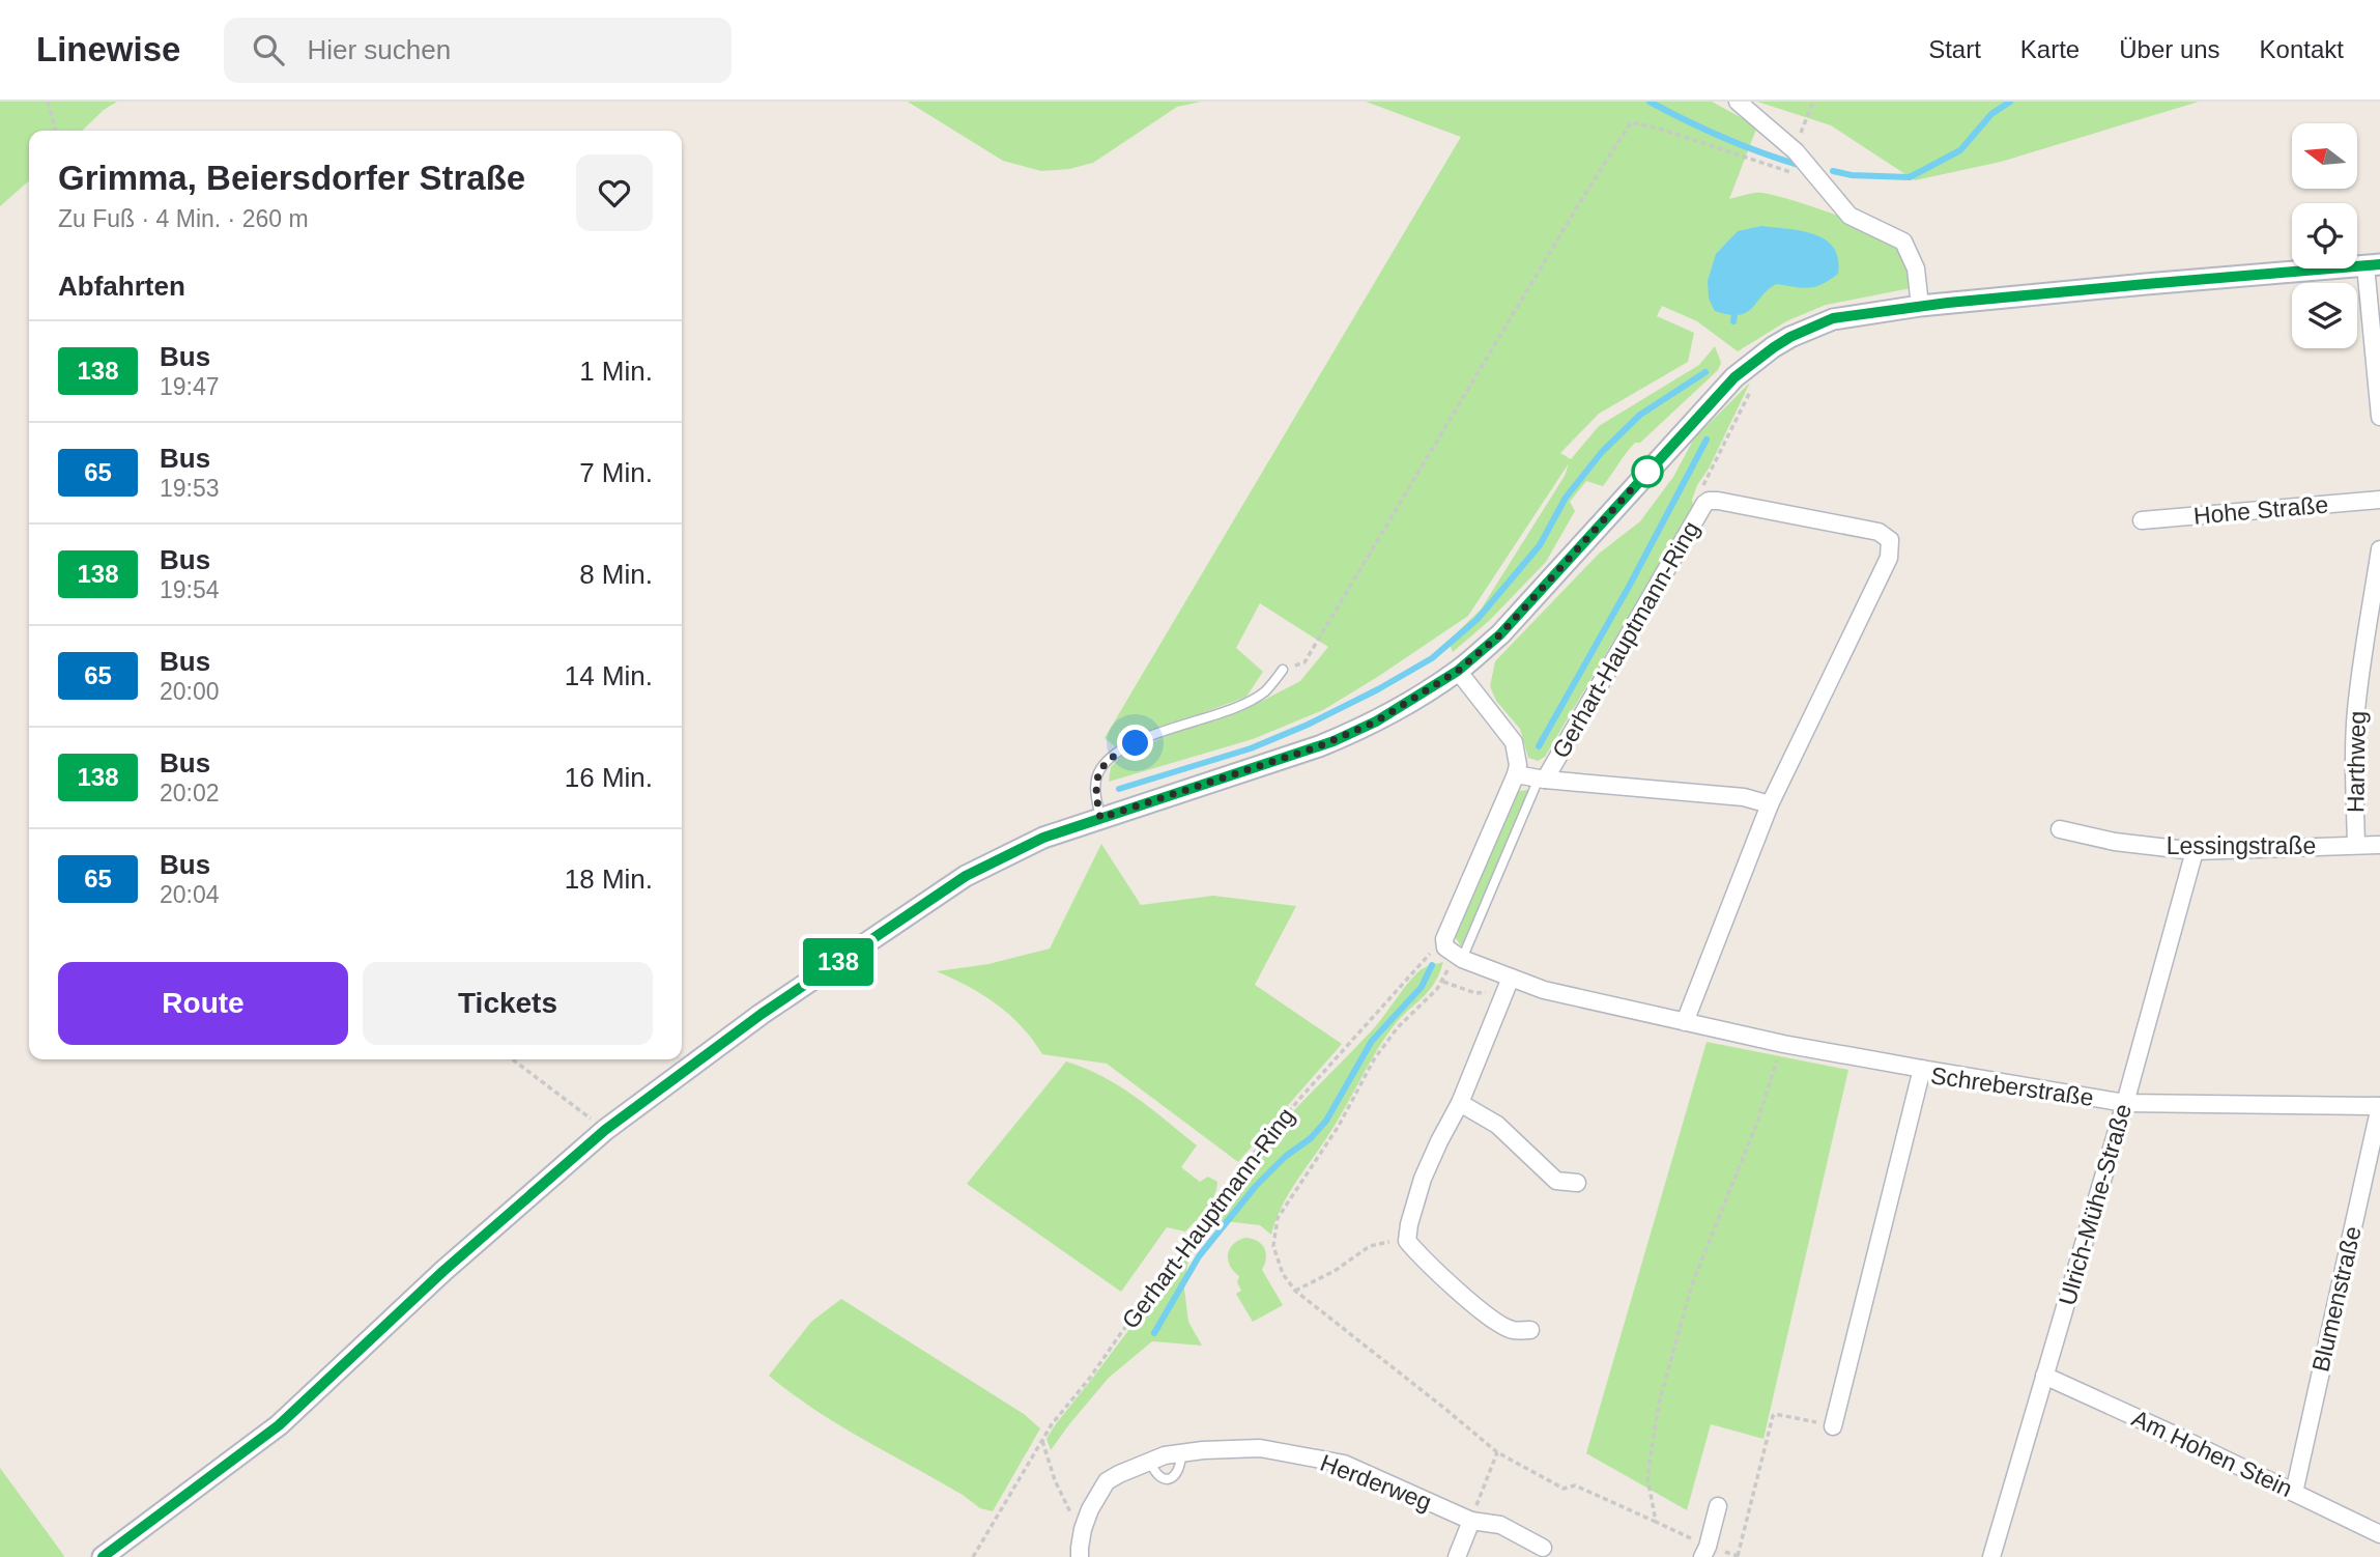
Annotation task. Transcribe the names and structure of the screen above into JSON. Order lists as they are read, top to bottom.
{
  "streets": {
    "street": [
      "Hohe Straße",
      "Gerhart-Hauptmann-Ring",
      "Harthweg",
      "Lessingstraße",
      "Schreberstraße",
      "Ulrich-Mühe-Straße",
      "Blumenstraße",
      "Am Hohen Stein",
      "Herderweg"
    ]
  },
  "crossings": [
    ["Harthweg", "Lessingstraße"],
    ["Lessingstraße", "Ulrich-Mühe-Straße"],
    ["Schreberstraße", "Ulrich-Mühe-Straße"],
    ["Schreberstraße", "Blumenstraße"],
    ["Ulrich-Mühe-Straße", "Am Hohen Stein"],
    ["Blumenstraße", "Am Hohen Stein"]
  ],
  "lines": ["bus line 138"],
  "north": "left",
  "page": {
    "header": "Linewise",
    "search": "Hier suchen",
    "nav": [
      "Start",
      "Karte",
      "Über uns",
      "Kontakt"
    ],
    "on_map": "138",
    "heading": [
      ["Grimma, Beiersdorfer Straße", "Zu Fuß · 4 Min. · 260 m"],
      "Abfahrten"
    ],
    "list": [
      {
        "mark": "138",
        "name": "Bus",
        "note": "19:47",
        "value": "1 Min."
      },
      {
        "mark": "65",
        "name": "Bus",
        "note": "19:53",
        "value": "7 Min."
      },
      {
        "mark": "138",
        "name": "Bus",
        "note": "19:54",
        "value": "8 Min."
      },
      {
        "mark": "65",
        "name": "Bus",
        "note": "20:00",
        "value": "14 Min."
      },
      {
        "mark": "138",
        "name": "Bus",
        "note": "20:02",
        "value": "16 Min."
      },
      {
        "mark": "65",
        "name": "Bus",
        "note": "20:04",
        "value": "18 Min."
      }
    ],
    "buttons": ["Route", "Tickets"]
  }
}
